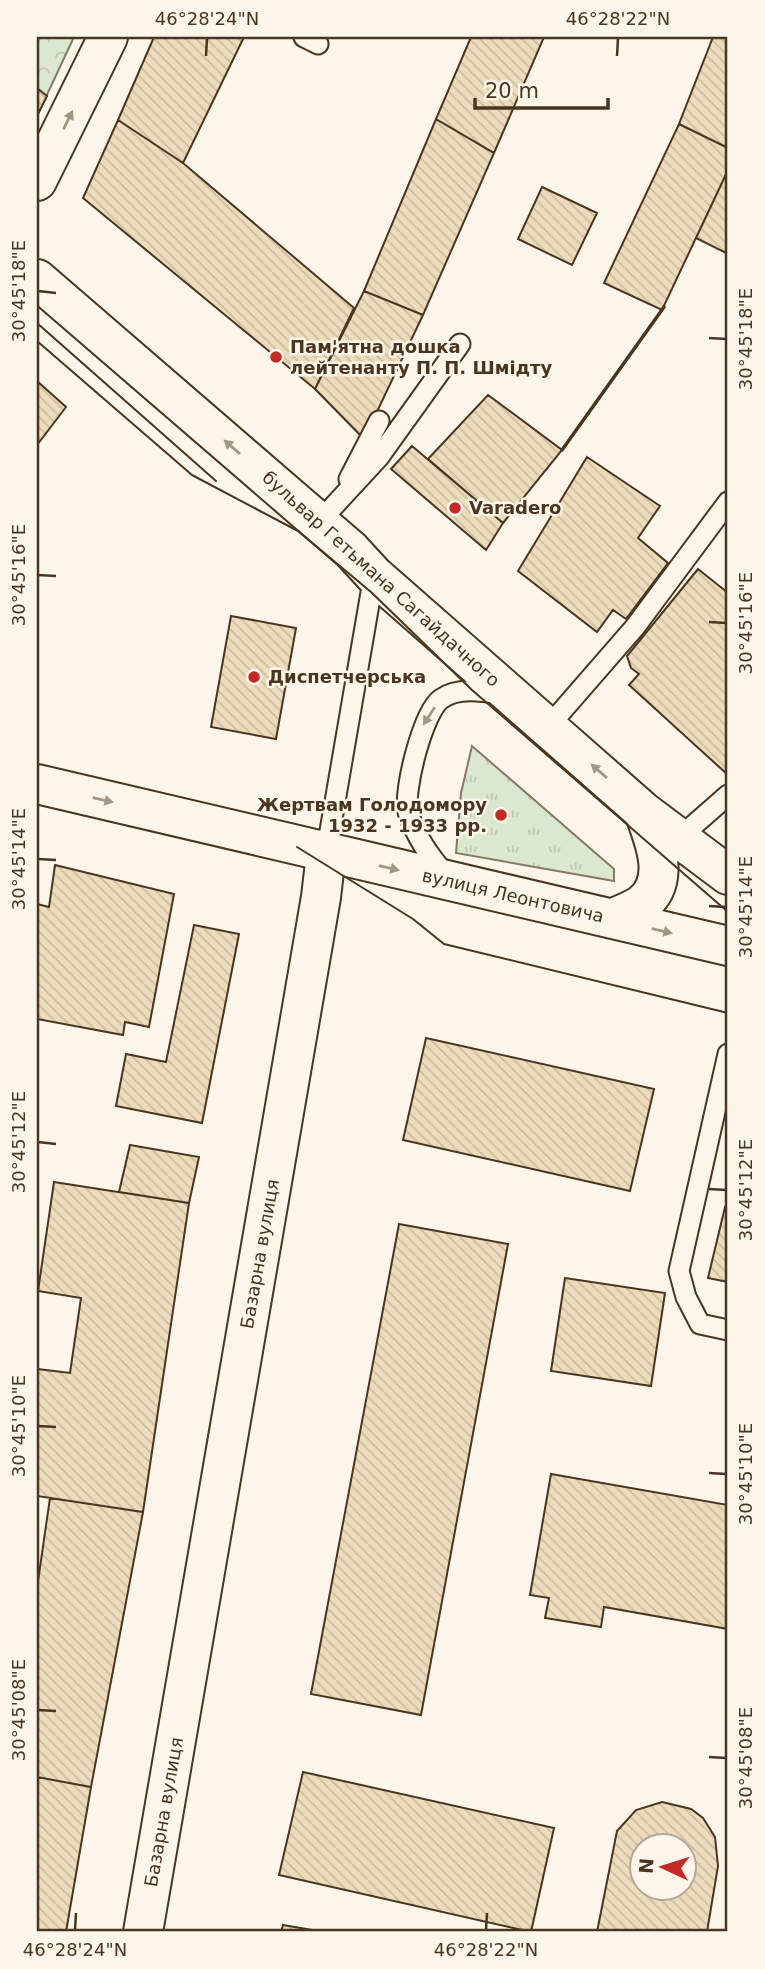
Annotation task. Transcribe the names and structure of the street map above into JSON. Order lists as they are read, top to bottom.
{
  "streets": {
    "street": ["бульвар Гетьмана Сагайдачного", "вулиця Леонтовича", "Базарна вулиця"]
  },
  "crossings": [
    ["бульвар Гетьмана Сагайдачного", "вулиця Леонтовича"],
    ["бульвар Гетьмана Сагайдачного", "Базарна вулиця"],
    ["вулиця Леонтовича", "Базарна вулиця"]
  ],
  "one_way": ["бульвар Гетьмана Сагайдачного", "вулиця Леонтовича"],
  "places": [
    "Пам'ятна дошка лейтенанту П. П. Шмідту",
    "Varadero",
    "Диспетчерська",
    "Жертвам Голодомору 1932 - 1933 рр."
  ],
  "scale_bar": "20 m",
  "north": "left",
  "coordinates": [
    "46°28'24\"N",
    "46°28'22\"N",
    "30°45'18\"E",
    "30°45'16\"E",
    "30°45'14\"E",
    "30°45'12\"E",
    "30°45'10\"E",
    "30°45'08\"E"
  ]
}
